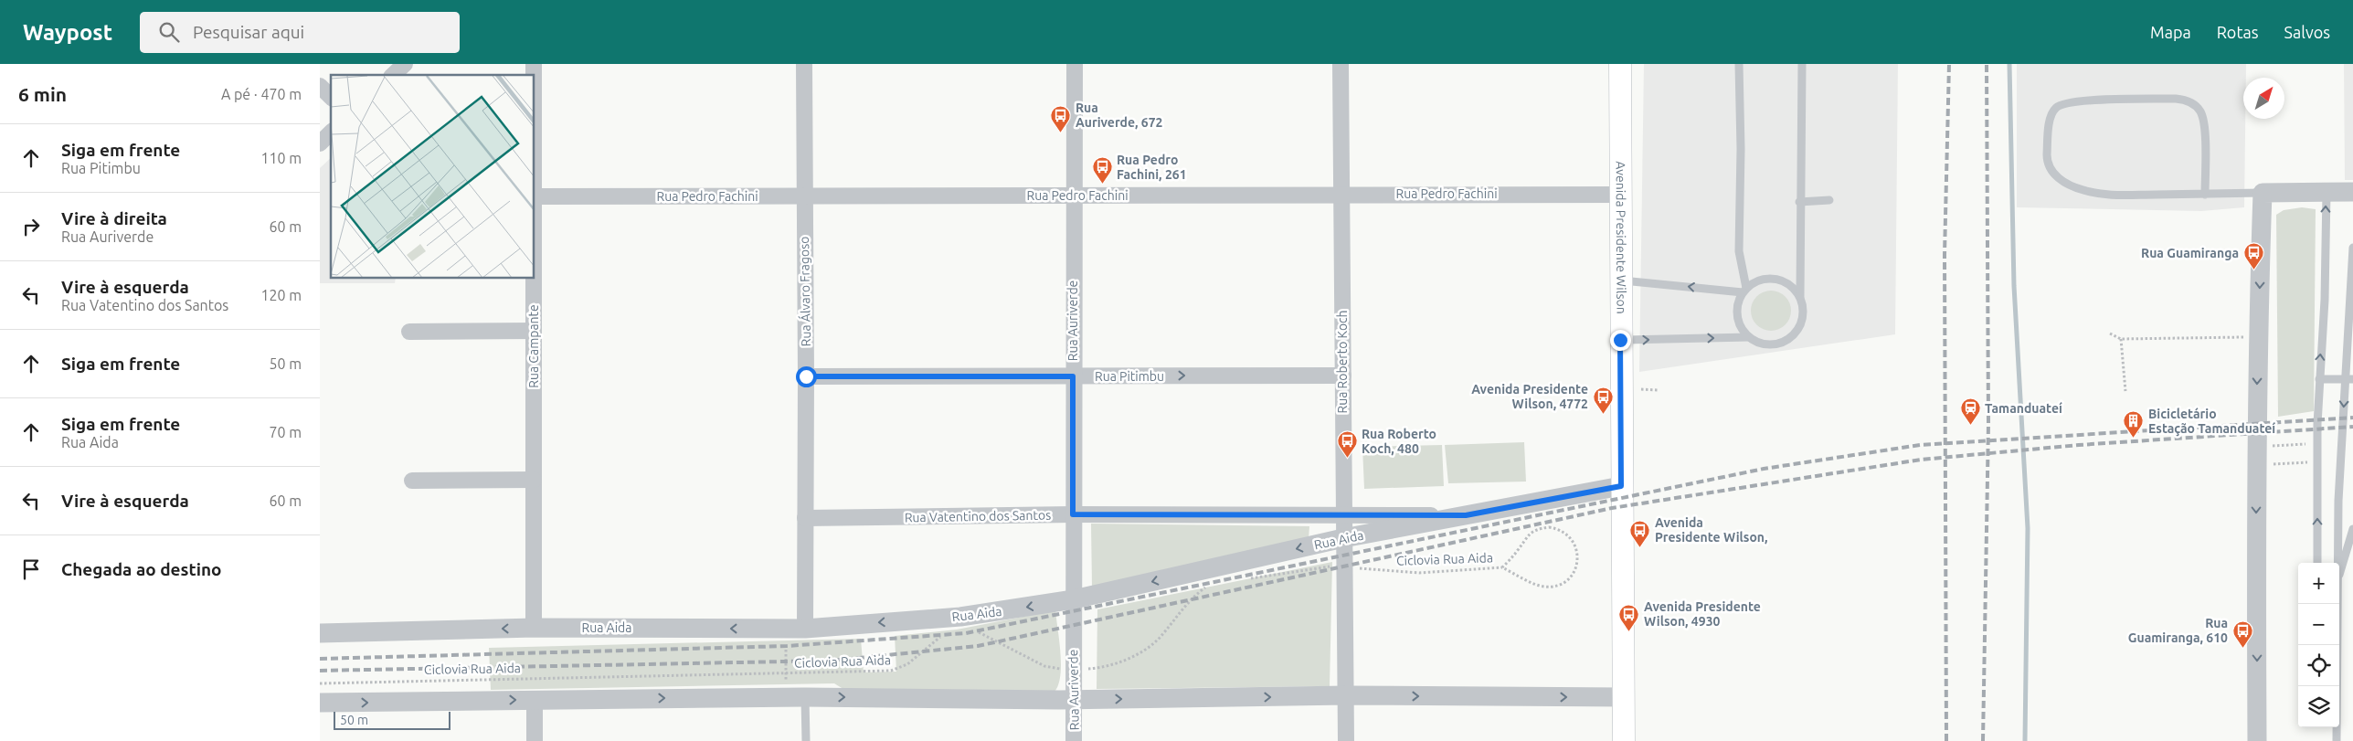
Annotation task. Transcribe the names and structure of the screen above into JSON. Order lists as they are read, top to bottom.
{
  "streets": {
    "main road": ["Avenida Presidente Wilson"],
    "street": [
      "Rua Pedro Fachini",
      "Rua Álvaro Fragoso",
      "Rua Auriverde",
      "Rua Campante",
      "Rua Roberto Koch",
      "Rua Pitimbu",
      "Rua Vatentino dos Santos",
      "Rua Aida"
    ],
    "path": ["Ciclovia Rua Aida"]
  },
  "crossings": [
    ["Rua Pedro Fachini", "Avenida Presidente Wilson"],
    ["Rua Pedro Fachini", "Rua Álvaro Fragoso"],
    ["Rua Pedro Fachini", "Rua Auriverde"],
    ["Rua Pedro Fachini", "Rua Roberto Koch"],
    ["Avenida Presidente Wilson", "Rua Aida"],
    ["Rua Álvaro Fragoso", "Rua Pitimbu"],
    ["Rua Álvaro Fragoso", "Rua Vatentino dos Santos"],
    ["Rua Álvaro Fragoso", "Rua Aida"],
    ["Rua Auriverde", "Rua Pitimbu"],
    ["Rua Auriverde", "Rua Vatentino dos Santos"],
    ["Rua Auriverde", "Rua Aida"],
    ["Rua Campante", "Rua Aida"],
    ["Rua Roberto Koch", "Rua Pitimbu"],
    ["Rua Roberto Koch", "Rua Vatentino dos Santos"],
    ["Rua Roberto Koch", "Rua Aida"],
    ["Rua Roberto Koch", "Ciclovia Rua Aida"],
    ["Rua Vatentino dos Santos", "Rua Aida"]
  ],
  "one_way": ["Rua Pitimbu"],
  "places": {
    "bus stop": [
      "Rua Auriverde, 672",
      "Rua Pedro Fachini, 261",
      "Rua Guamiranga",
      "Avenida Presidente Wilson, 4772",
      "Rua Roberto Koch, 480",
      "Avenida Presidente Wilson,",
      "Avenida Presidente Wilson, 4930",
      "Rua Guamiranga, 610"
    ],
    "station": ["Tamanduateí"],
    "building": ["Bicicletário Estação Tamanduateí"]
  },
  "scale_bar": "50 m",
  "north": "top right",
  "page": {
    "header": "Waypost",
    "search": "Pesquisar aqui",
    "nav": ["Mapa", "Rotas", "Salvos"],
    "heading": ["6 min", "A pé · 470 m"],
    "list": [
      ["Siga em frente", "Rua Pitimbu", "110 m"],
      ["Vire à direita", "Rua Auriverde", "60 m"],
      ["Vire à esquerda", "Rua Vatentino dos Santos", "120 m"],
      ["Siga em frente", "50 m"],
      ["Siga em frente", "Rua Aida", "70 m"],
      ["Vire à esquerda", "60 m"],
      "Chegada ao destino"
    ],
    "map_buttons": ["+", "−"],
    "scale": "50 m"
  }
}
